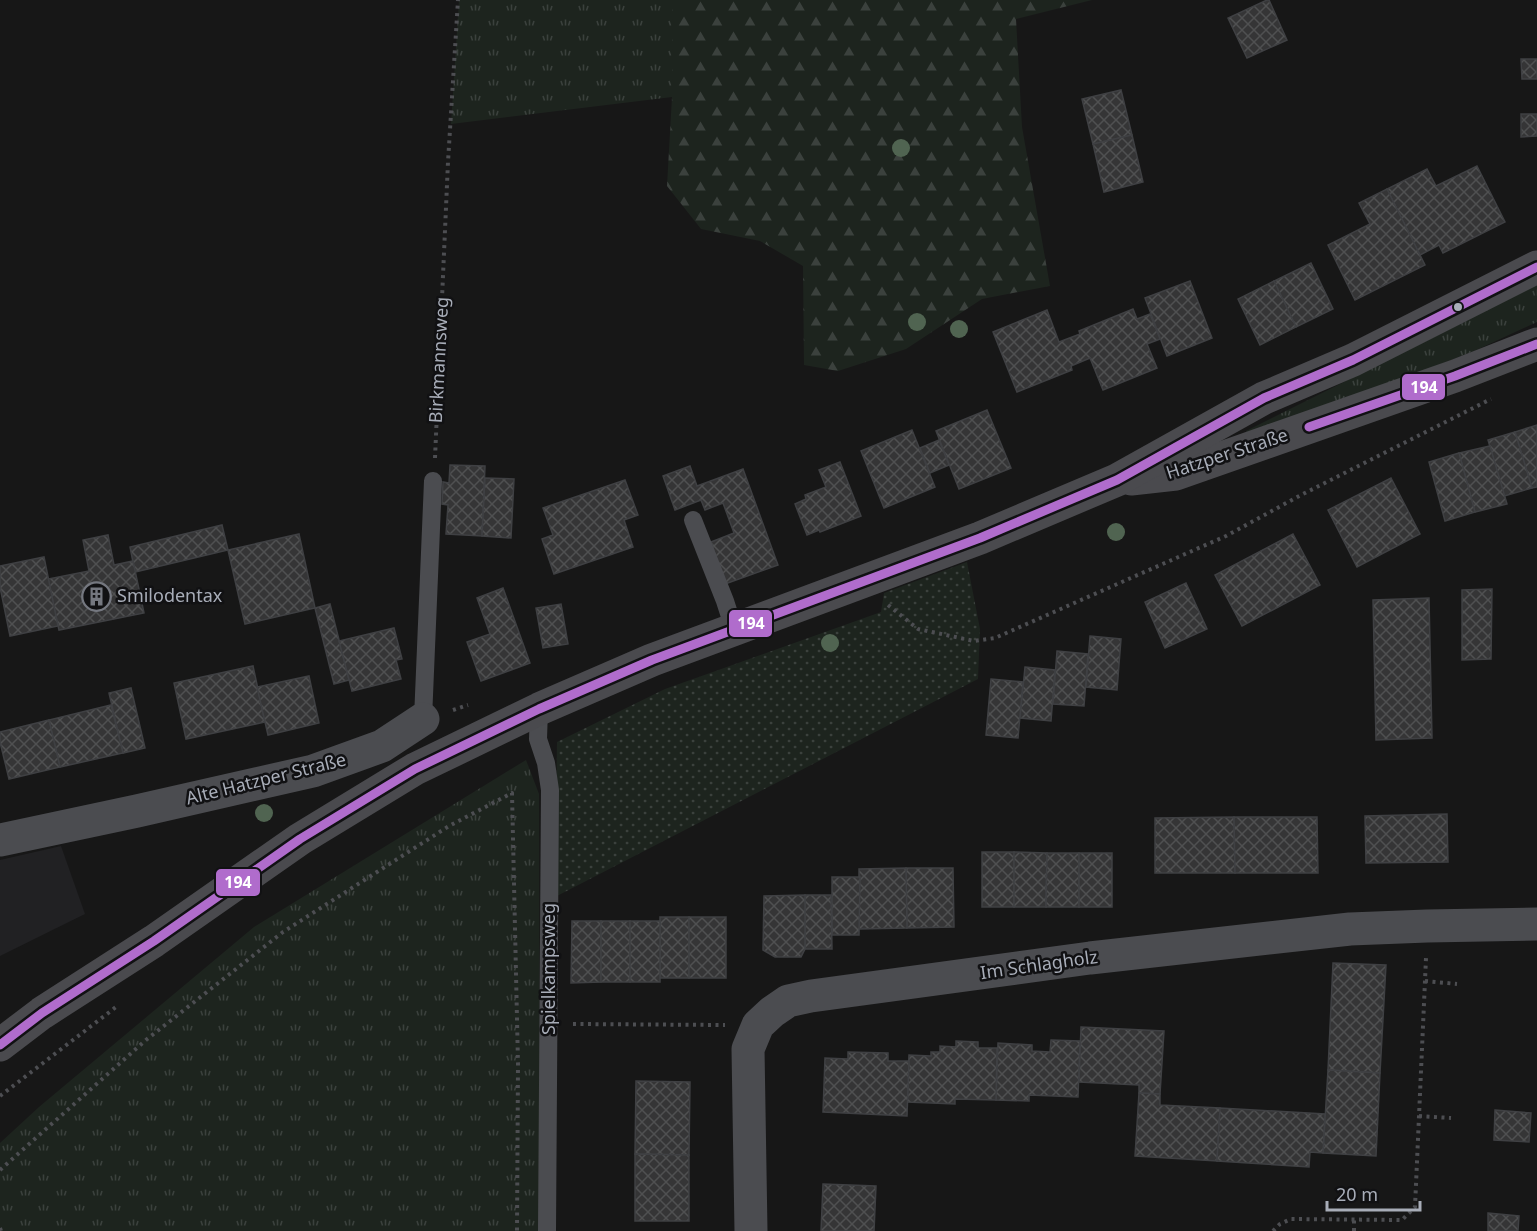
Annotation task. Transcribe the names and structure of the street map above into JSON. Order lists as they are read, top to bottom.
{
  "streets": {
    "main road": ["Hatzper Straße"],
    "street": ["Alte Hatzper Straße", "Im Schlagholz"],
    "lane": ["Spielkampsweg"],
    "path": ["Birkmannsweg"]
  },
  "crossings": [
    ["Hatzper Straße", "Spielkampsweg"]
  ],
  "places": {
    "building": ["Smilodentax"]
  },
  "lines": ["transit line 194"],
  "scale_bar": "20 m"
}
